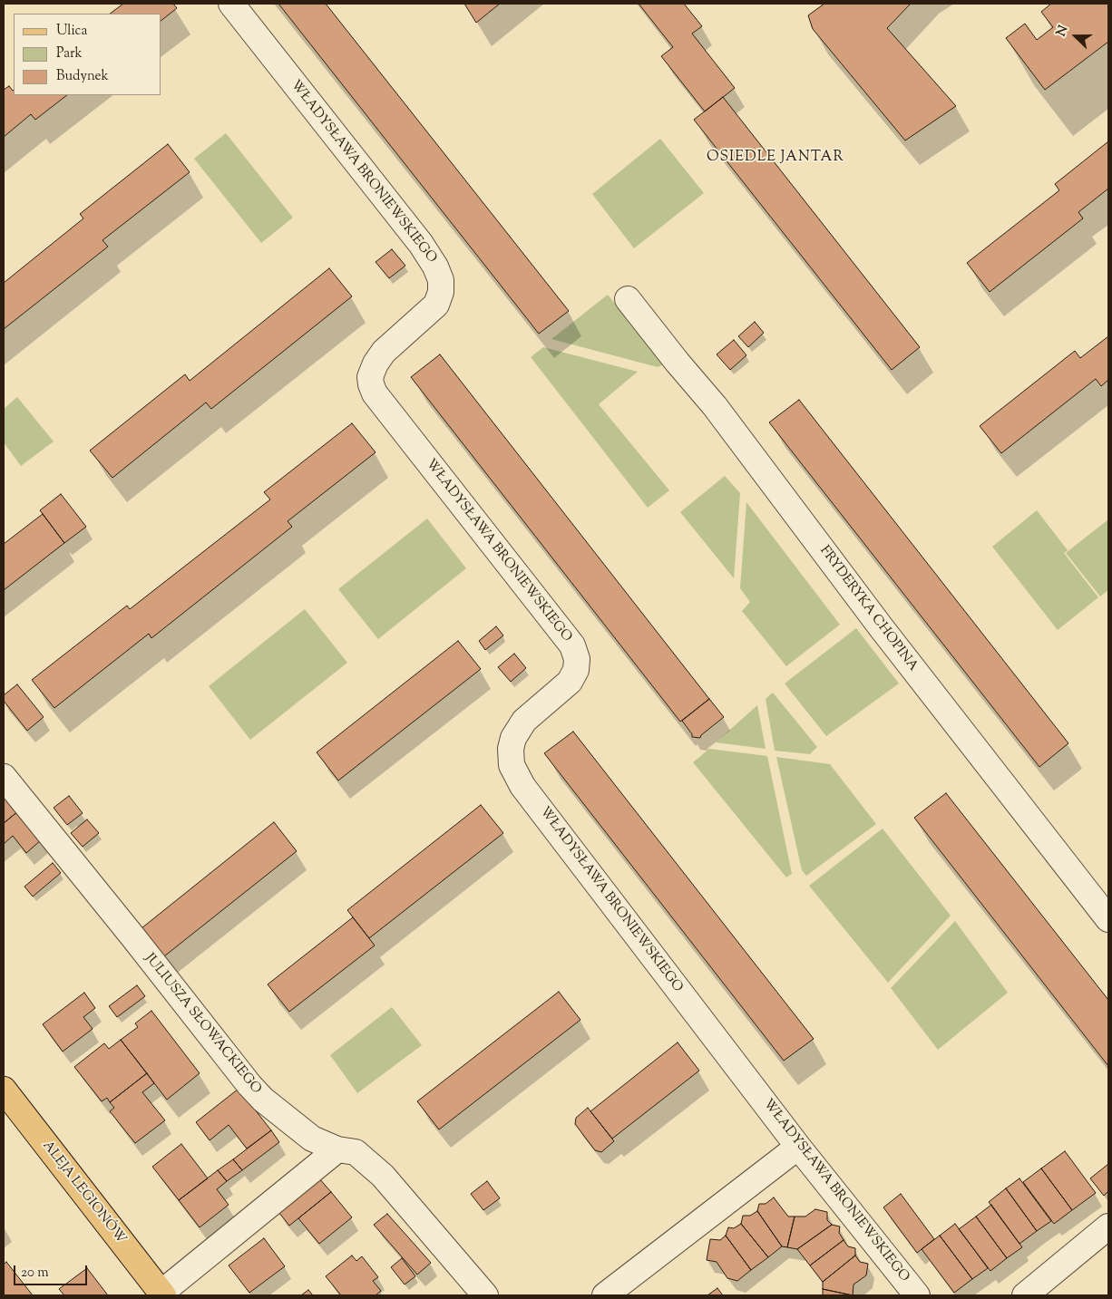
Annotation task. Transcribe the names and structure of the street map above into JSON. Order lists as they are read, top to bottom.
{
  "streets": {
    "main road": ["ALEJA LEGIONÓW"],
    "street": ["WŁADYSŁAWA BRONIEWSKIEGO", "FRYDERYKA CHOPINA", "JULIUSZA SŁOWACKIEGO"]
  },
  "districts": ["OSIEDLE JANTAR"],
  "legend": ["Ulica", "Park", "Budynek"],
  "scale_bar": "20 m",
  "north": "left"
}
